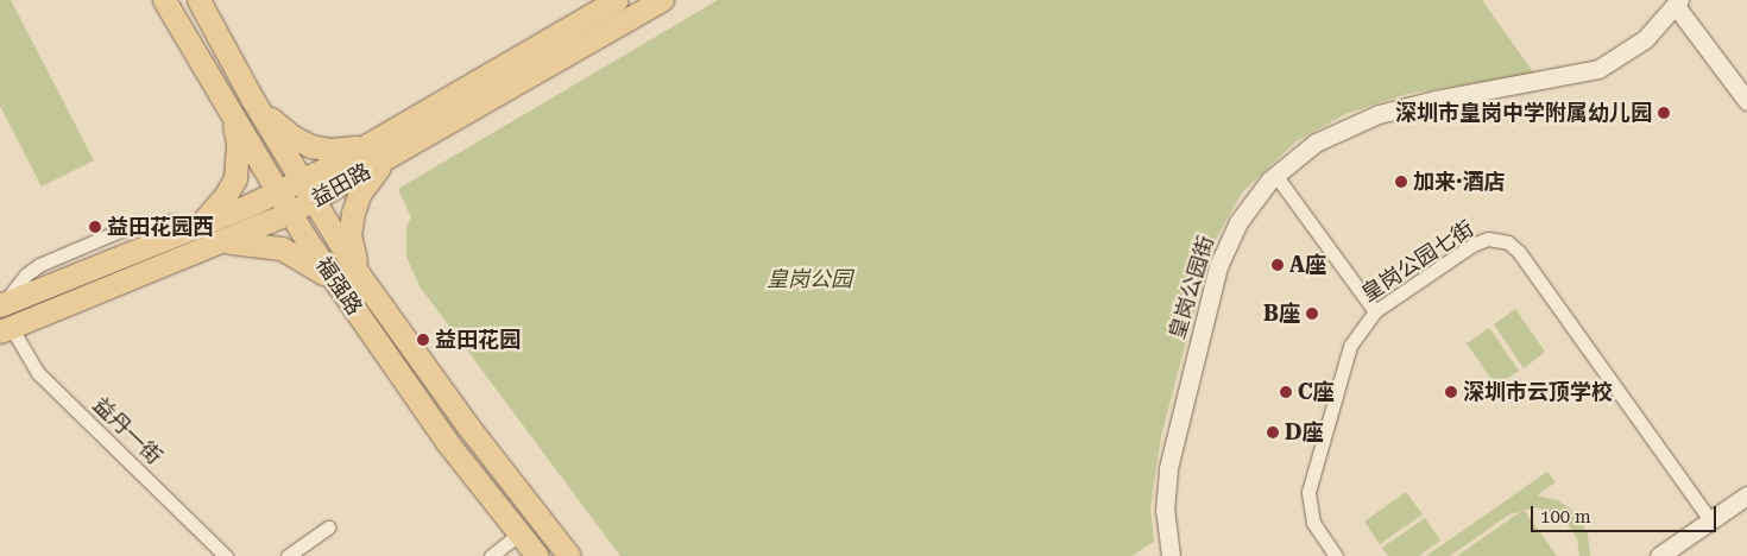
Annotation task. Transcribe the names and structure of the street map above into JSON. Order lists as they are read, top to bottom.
{
  "streets": {
    "main road": ["益田路", "福强路"],
    "street": ["皇岗公园七街", "皇岗公园街", "益丹一街"]
  },
  "crossings": [
    ["益田路", "福强路"],
    ["益田路", "益丹一街"]
  ],
  "parks": ["皇岗公园"],
  "places": [
    "深圳市皇岗中学附属幼儿园",
    "加来·酒店",
    "益田花园西",
    "A座",
    "B座",
    "益田花园",
    "C座",
    "深圳市云顶学校",
    "D座"
  ],
  "scale_bar": "100 m"
}
